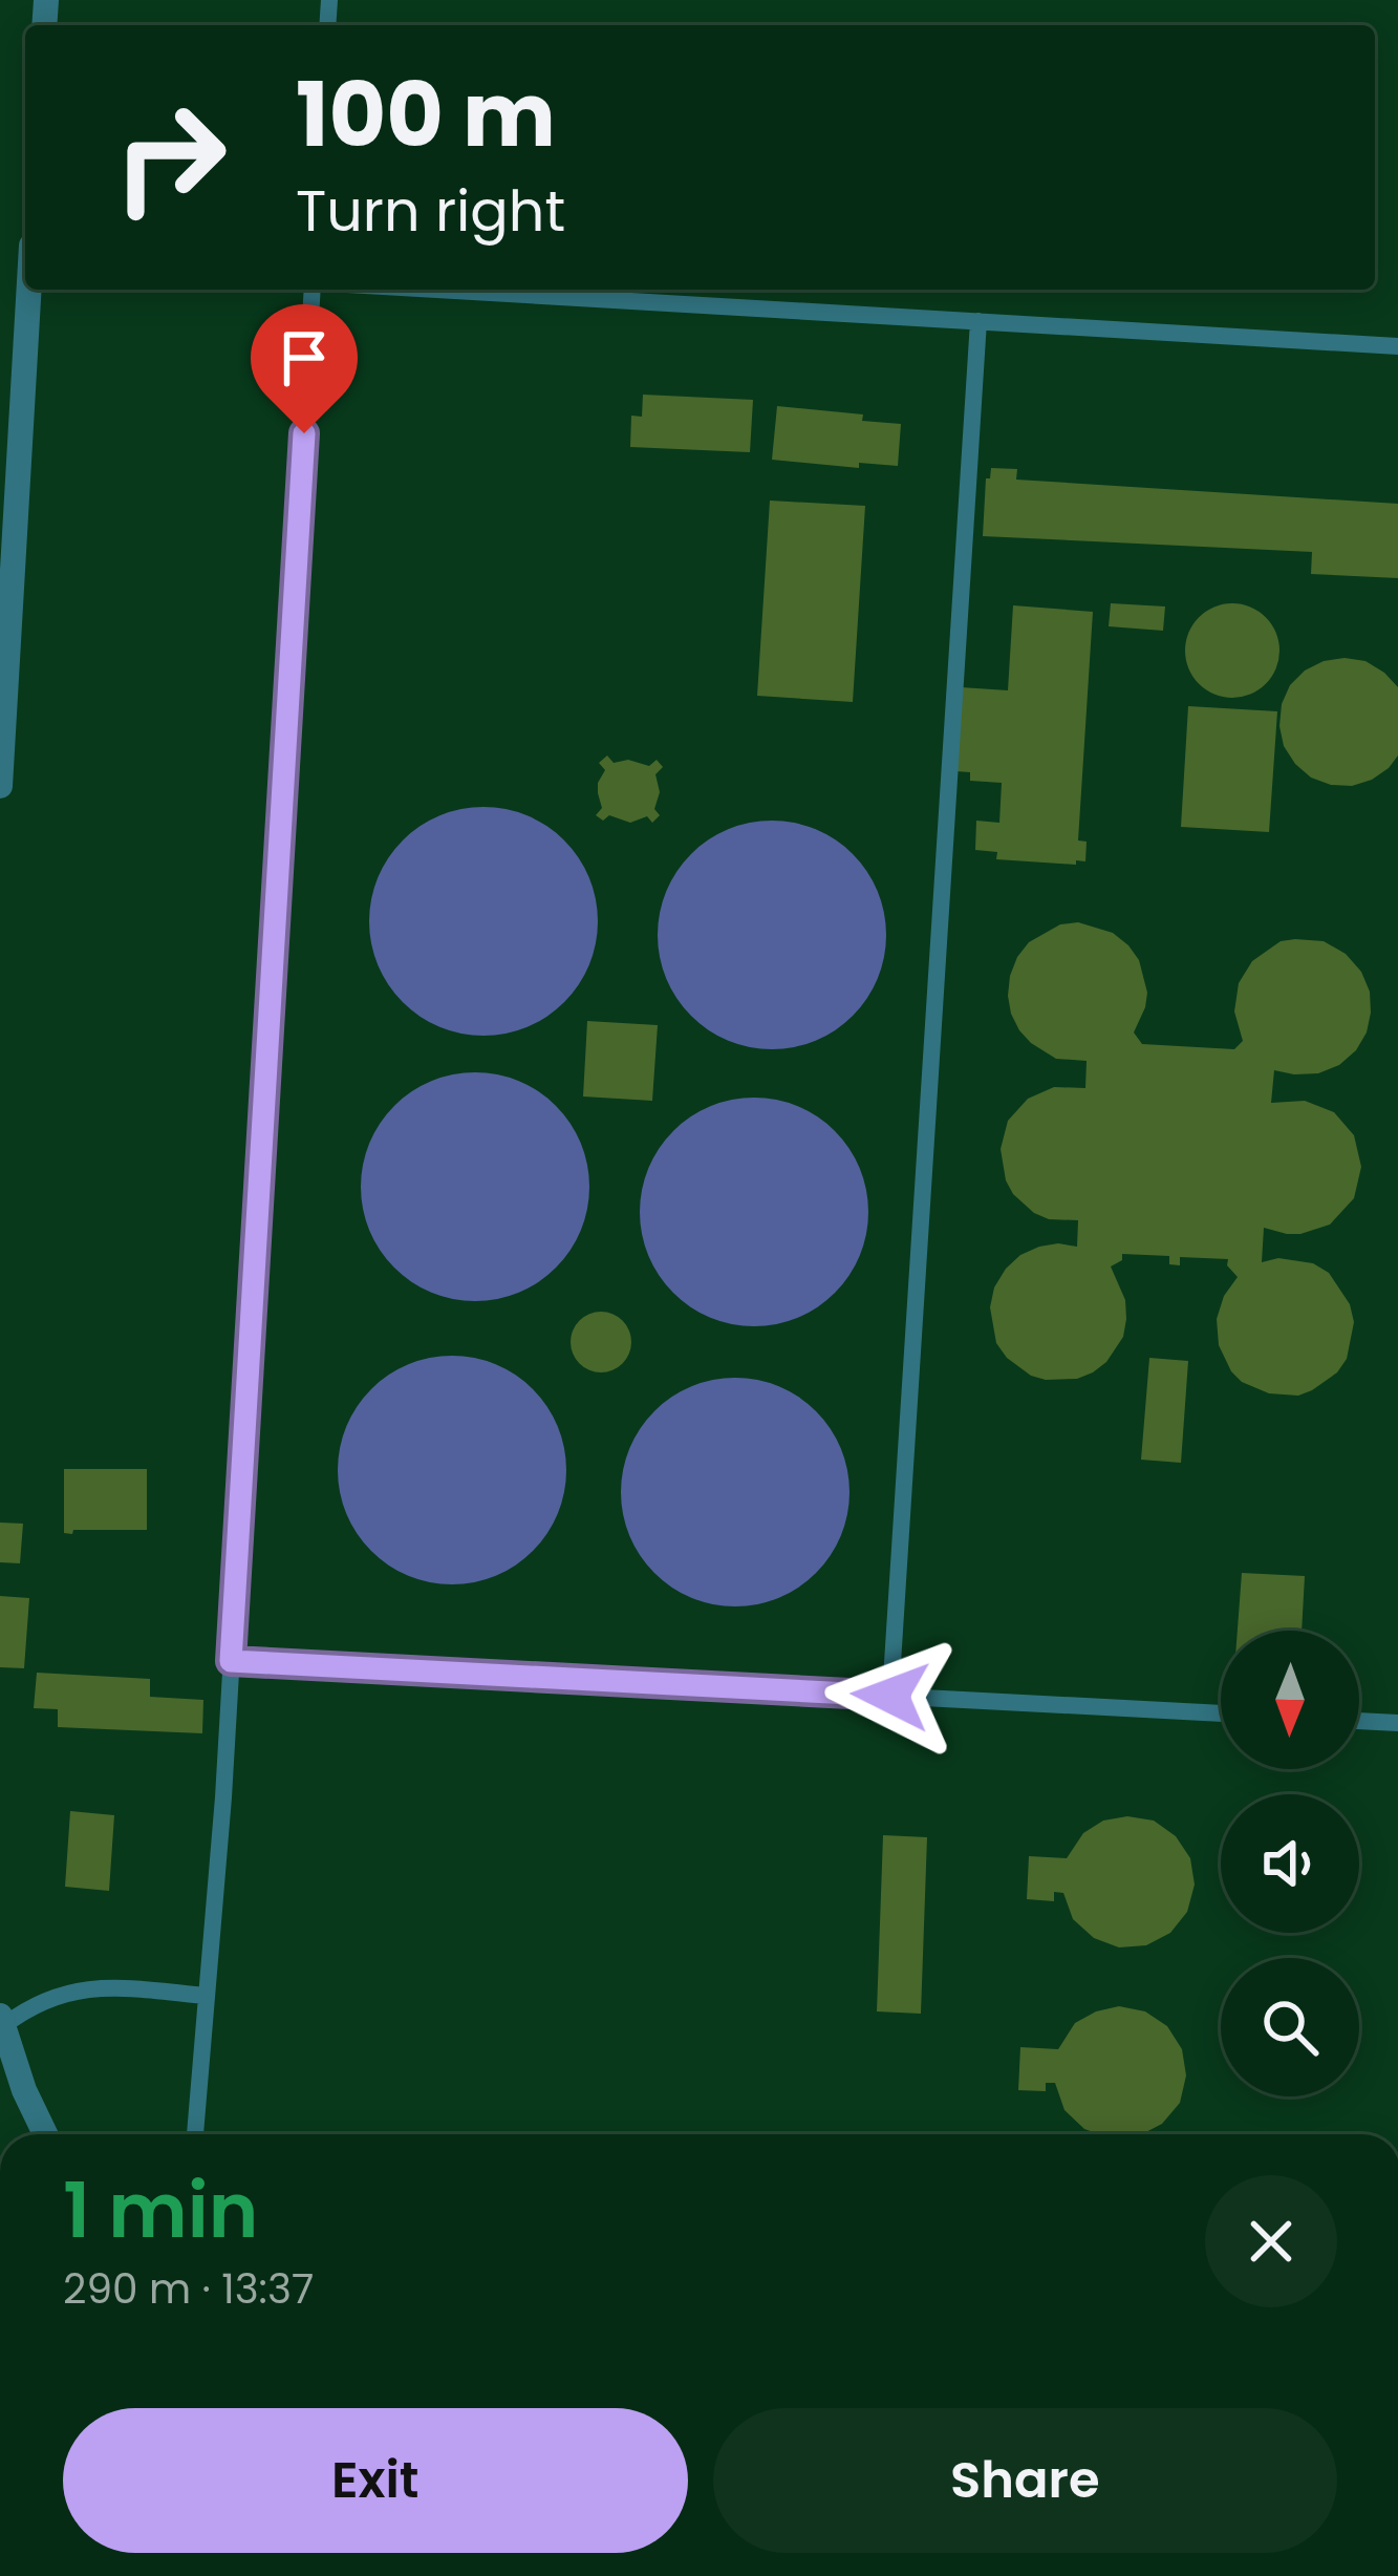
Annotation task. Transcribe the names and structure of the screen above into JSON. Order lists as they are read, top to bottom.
{
  "north": "bottom",
  "page": {
    "turn": ["100 m", "Turn right"],
    "heading": ["1 min", "290 m · 13:37"],
    "buttons": ["Exit", "Share"]
  }
}
